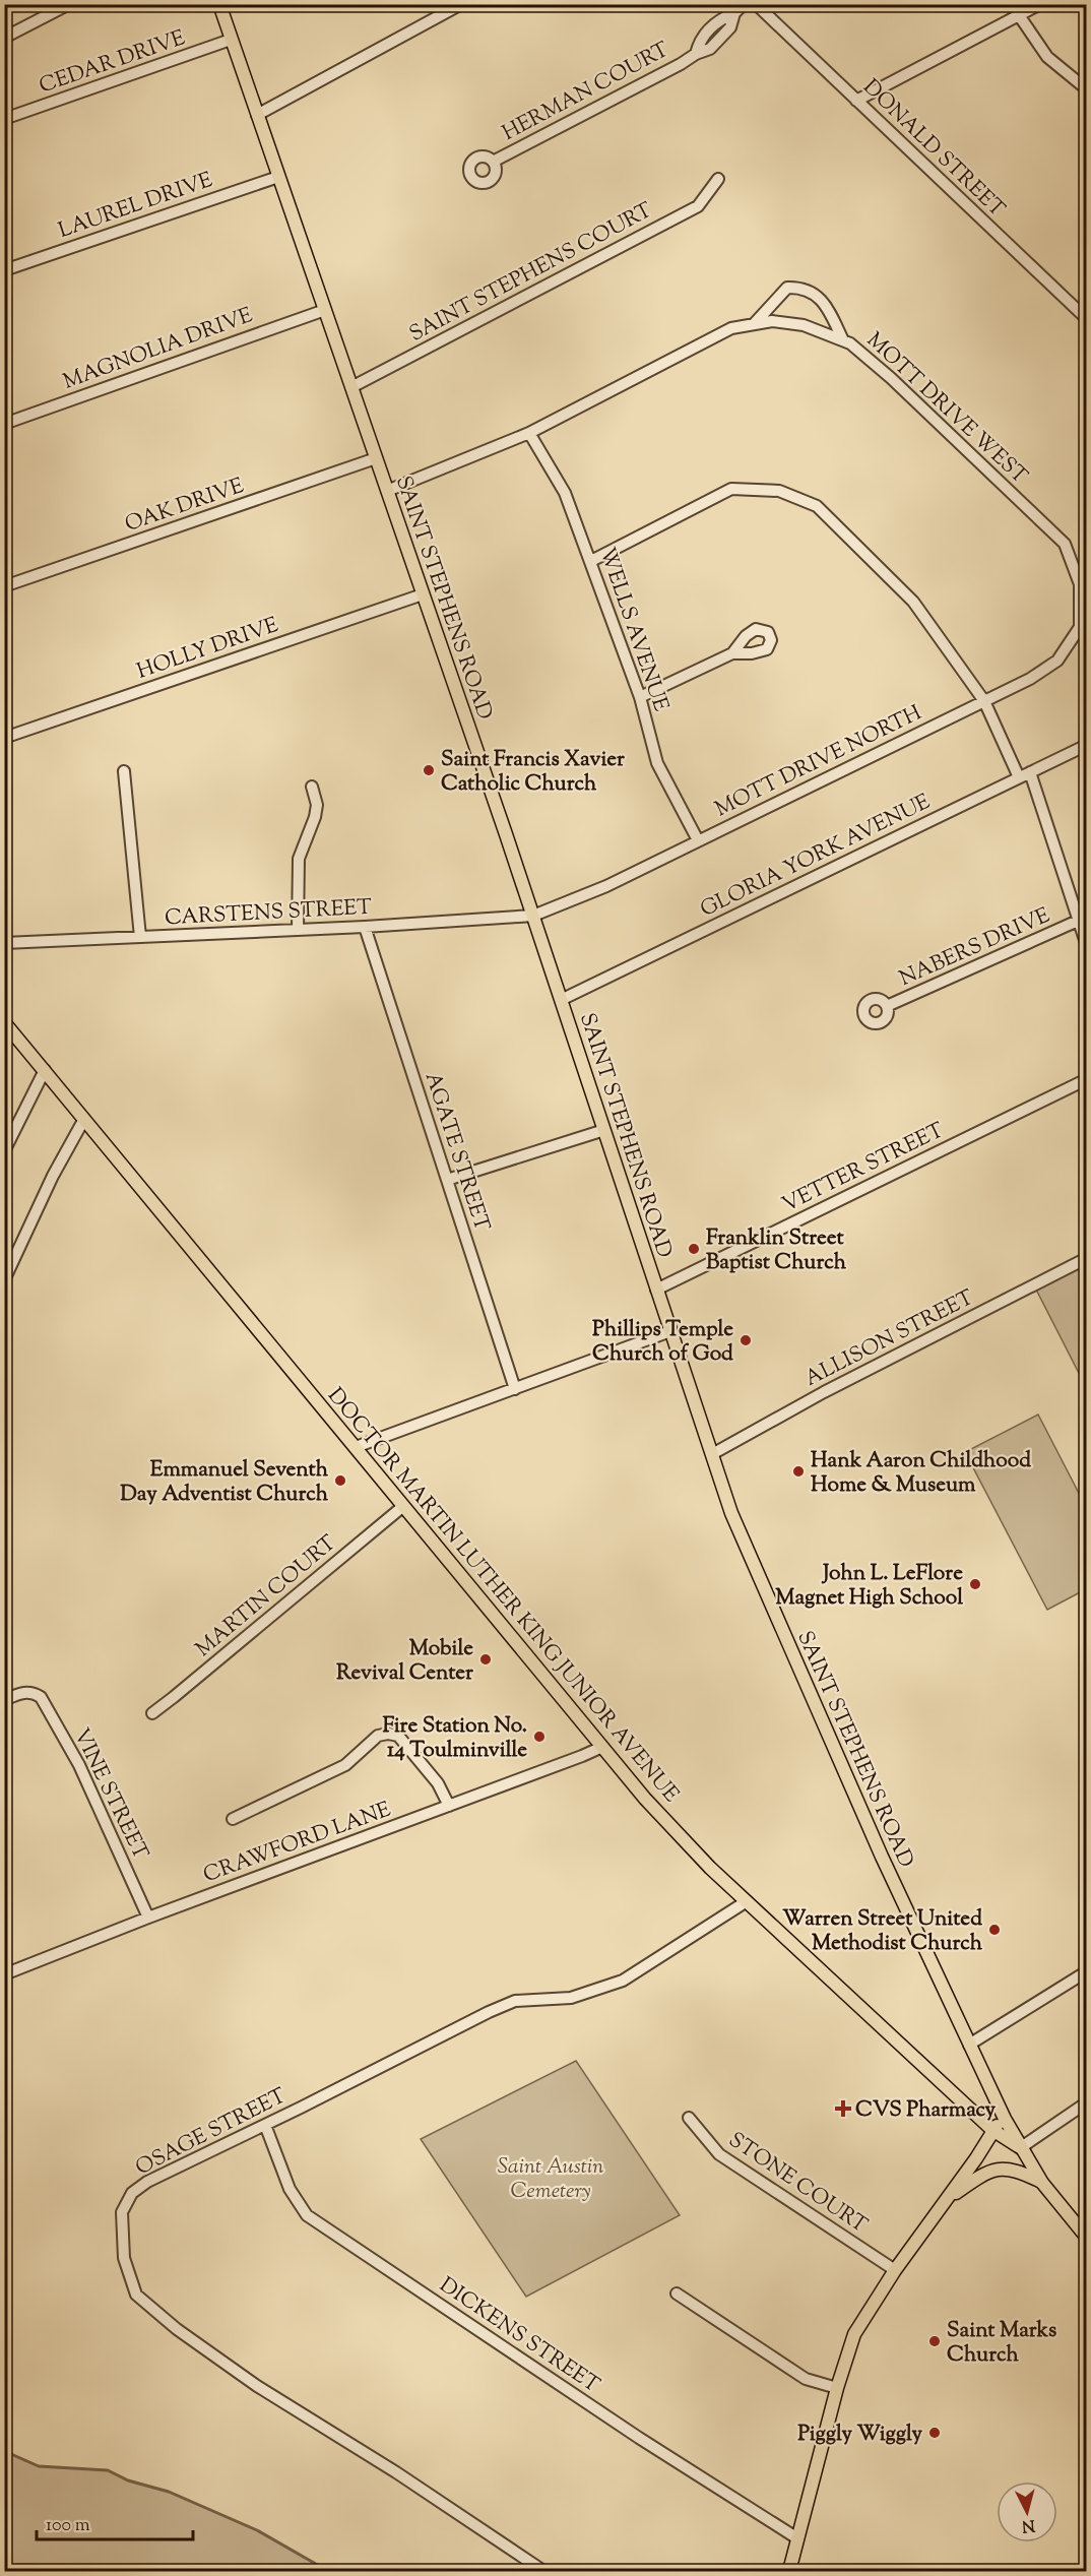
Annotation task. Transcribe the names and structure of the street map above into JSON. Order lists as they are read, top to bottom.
{
  "streets": {
    "main road": ["SAINT STEPHENS ROAD", "DOCTOR MARTIN LUTHER KING JUNIOR AVENUE"],
    "street": [
      "CEDAR DRIVE",
      "HERMAN COURT",
      "DONALD STREET",
      "LAUREL DRIVE",
      "SAINT STEPHENS COURT",
      "MAGNOLIA DRIVE",
      "MOTT DRIVE WEST",
      "OAK DRIVE",
      "WELLS AVENUE",
      "HOLLY DRIVE",
      "MOTT DRIVE NORTH",
      "GLORIA YORK AVENUE",
      "CARSTENS STREET",
      "NABERS DRIVE",
      "AGATE STREET",
      "VETTER STREET",
      "ALLISON STREET",
      "MARTIN COURT",
      "VINE STREET",
      "CRAWFORD LANE",
      "OSAGE STREET",
      "STONE COURT",
      "DICKENS STREET"
    ]
  },
  "crossings": [
    ["CEDAR DRIVE", "SAINT STEPHENS ROAD"],
    ["LAUREL DRIVE", "SAINT STEPHENS ROAD"],
    ["SAINT STEPHENS COURT", "SAINT STEPHENS ROAD"],
    ["MAGNOLIA DRIVE", "SAINT STEPHENS ROAD"],
    ["MOTT DRIVE WEST", "SAINT STEPHENS ROAD"],
    ["MOTT DRIVE WEST", "WELLS AVENUE"],
    ["MOTT DRIVE WEST", "MOTT DRIVE NORTH"],
    ["OAK DRIVE", "SAINT STEPHENS ROAD"],
    ["SAINT STEPHENS ROAD", "HOLLY DRIVE"],
    ["SAINT STEPHENS ROAD", "MOTT DRIVE NORTH"],
    ["SAINT STEPHENS ROAD", "GLORIA YORK AVENUE"],
    ["SAINT STEPHENS ROAD", "CARSTENS STREET"],
    ["SAINT STEPHENS ROAD", "VETTER STREET"],
    ["SAINT STEPHENS ROAD", "ALLISON STREET"],
    ["SAINT STEPHENS ROAD", "DOCTOR MARTIN LUTHER KING JUNIOR AVENUE"],
    ["WELLS AVENUE", "MOTT DRIVE NORTH"],
    ["MOTT DRIVE NORTH", "CARSTENS STREET"],
    ["CARSTENS STREET", "AGATE STREET"],
    ["DOCTOR MARTIN LUTHER KING JUNIOR AVENUE", "MARTIN COURT"],
    ["DOCTOR MARTIN LUTHER KING JUNIOR AVENUE", "CRAWFORD LANE"],
    ["DOCTOR MARTIN LUTHER KING JUNIOR AVENUE", "OSAGE STREET"],
    ["VINE STREET", "CRAWFORD LANE"],
    ["OSAGE STREET", "DICKENS STREET"]
  ],
  "parks": ["Saint Austin Cemetery"],
  "places": {
    "other": [
      "Saint Francis Xavier Catholic Church",
      "Franklin Street Baptist Church",
      "Phillips Temple Church of God",
      "Hank Aaron Childhood Home & Museum",
      "Emmanuel Seventh Day Adventist Church",
      "John L. LeFlore Magnet High School",
      "Mobile Revival Center",
      "Fire Station No. 14 Toulminville",
      "Warren Street United Methodist Church",
      "Saint Marks Church",
      "Piggly Wiggly"
    ],
    "health": ["CVS Pharmacy"]
  },
  "scale_bar": "100 m",
  "north": "bottom"
}
